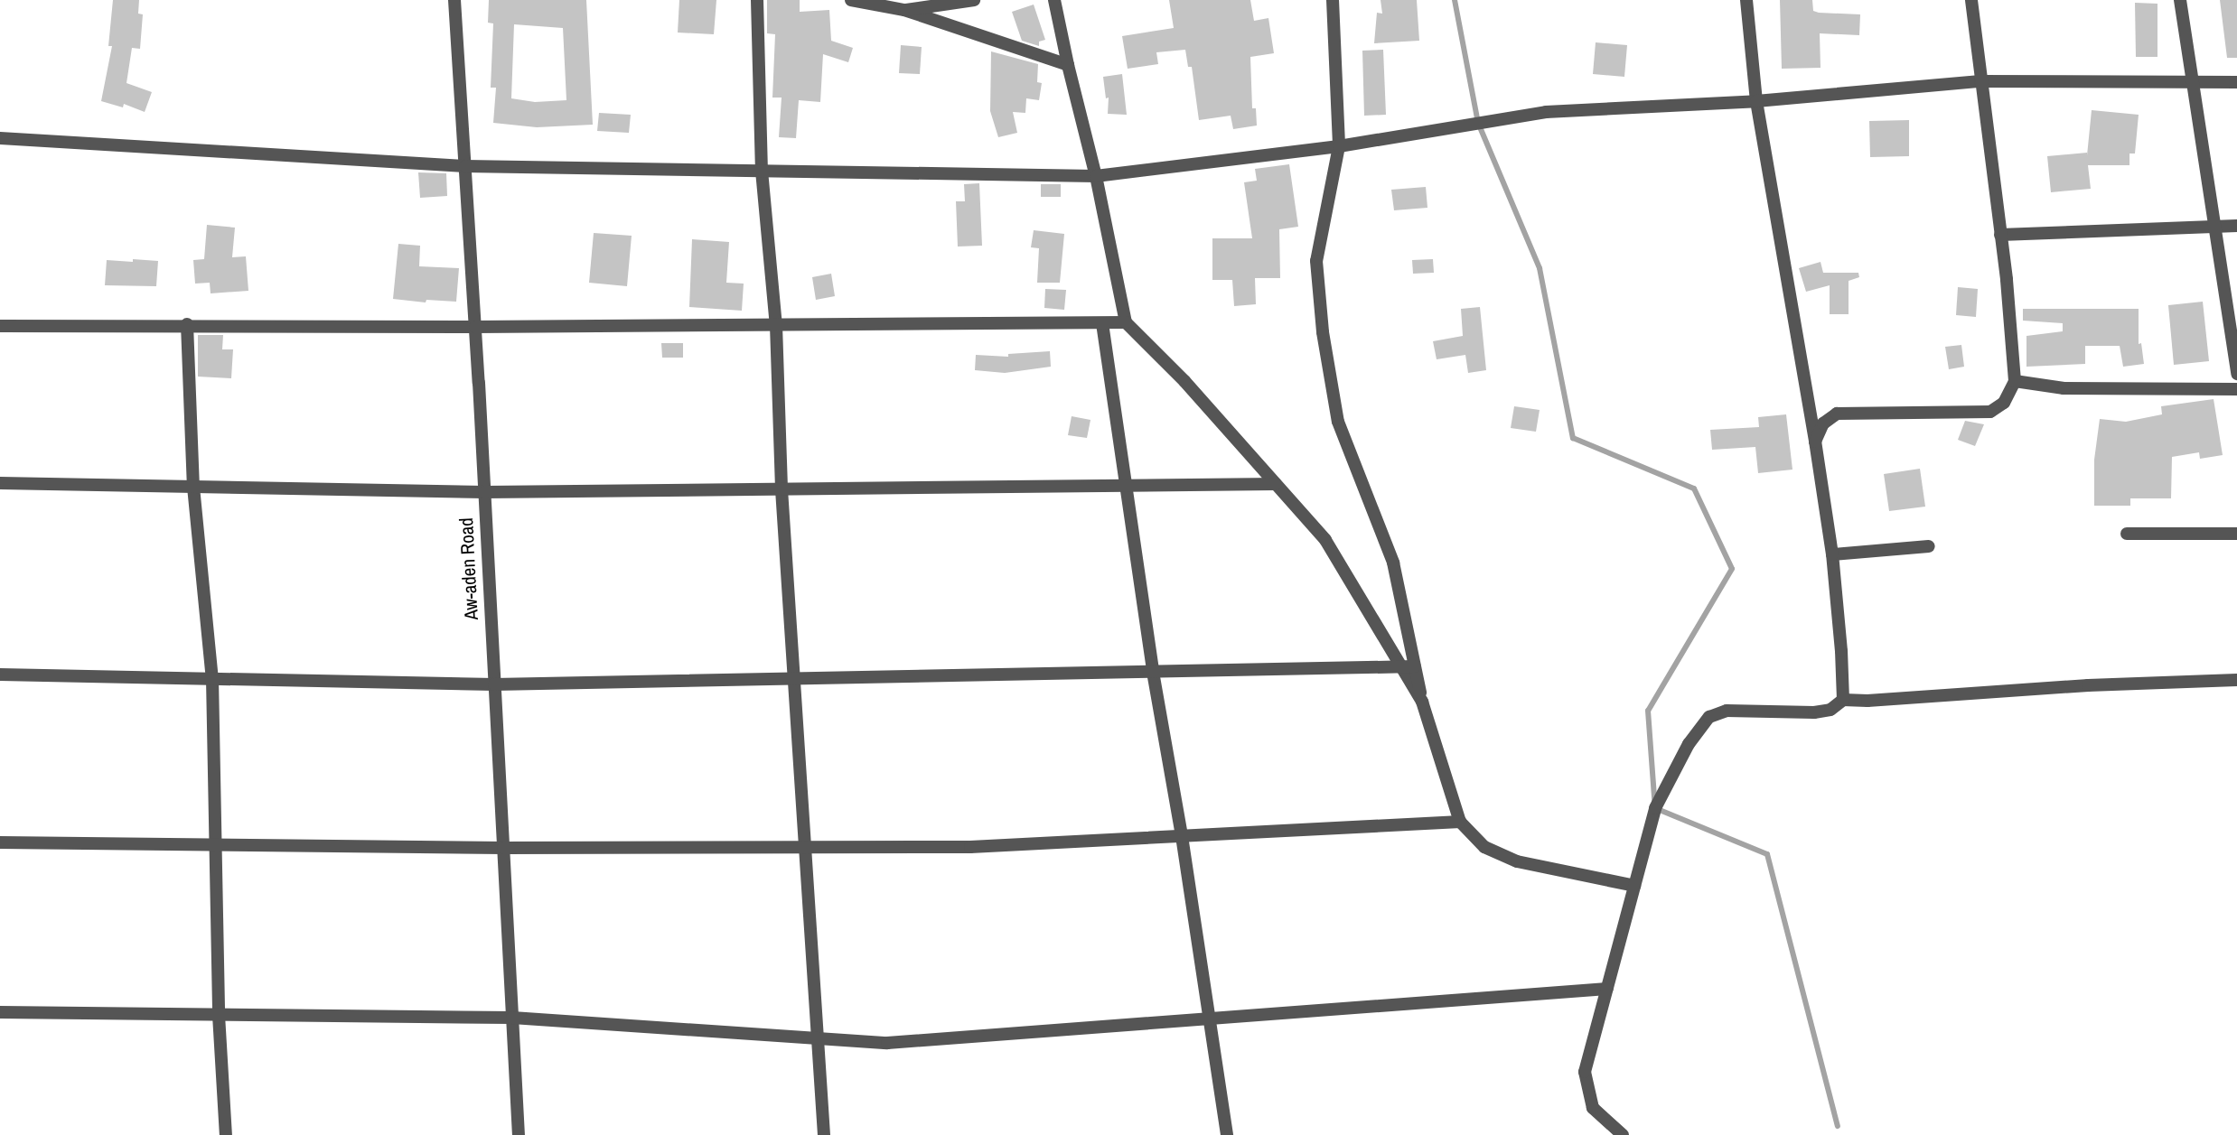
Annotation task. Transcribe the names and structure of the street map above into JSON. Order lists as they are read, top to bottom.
{
  "streets": {
    "street": ["Aw-aden Road"]
  }
}
